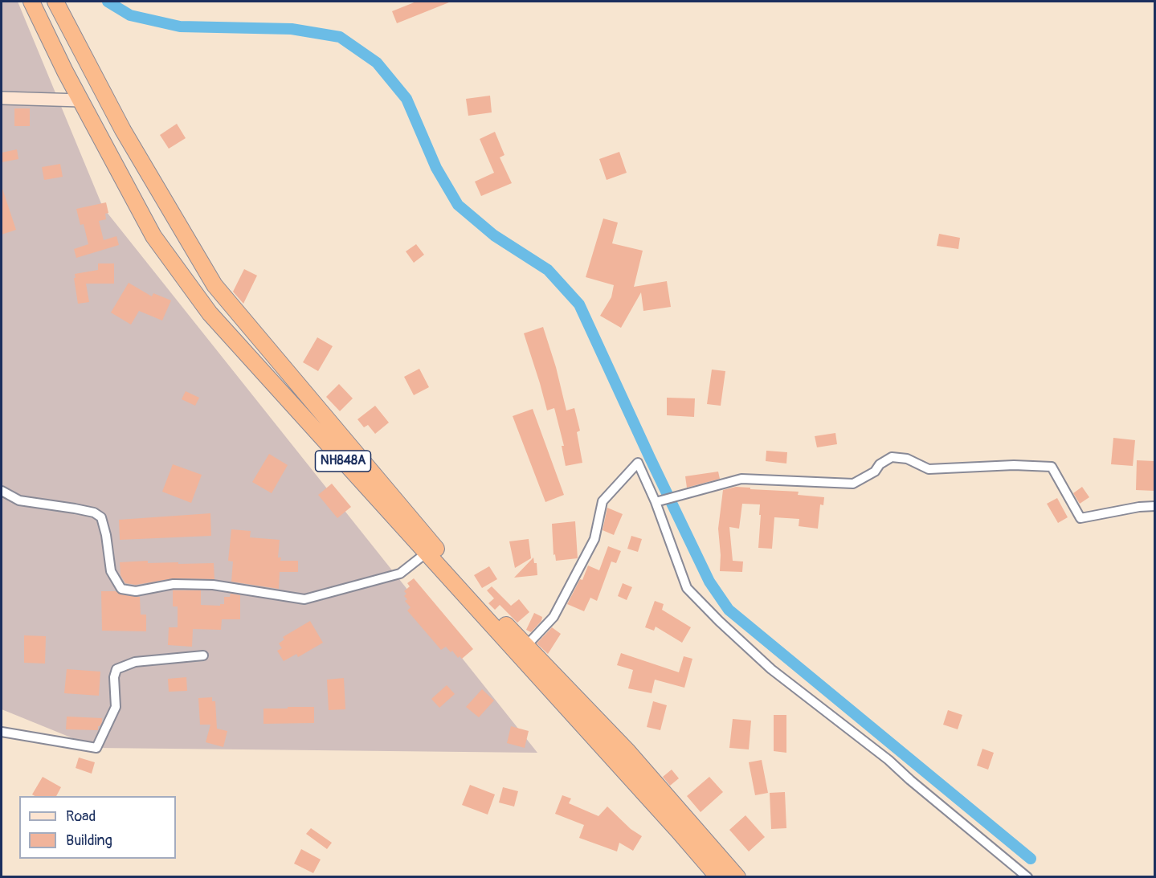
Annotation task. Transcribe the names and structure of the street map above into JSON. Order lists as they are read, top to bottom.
{
  "streets": {
    "highway": ["NH848A"]
  },
  "legend": ["Road", "Building"]
}
